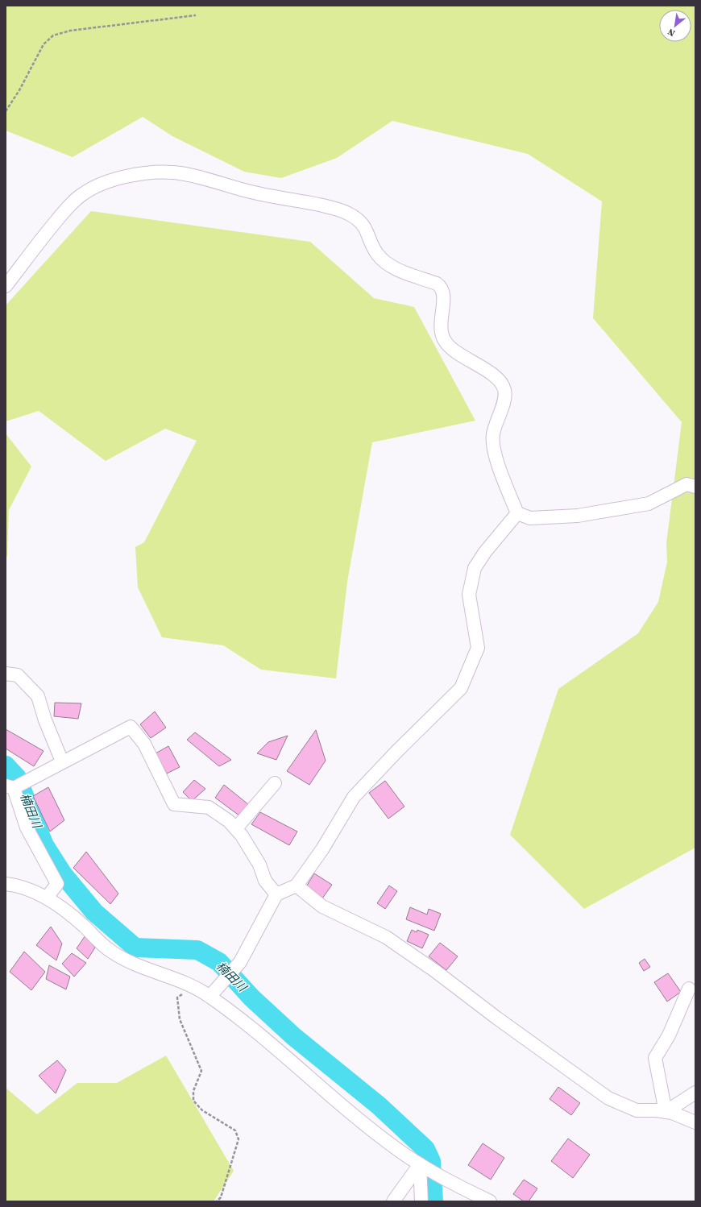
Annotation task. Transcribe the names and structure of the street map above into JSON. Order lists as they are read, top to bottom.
{
  "water": ["楠田川"],
  "north": "bottom left"
}
